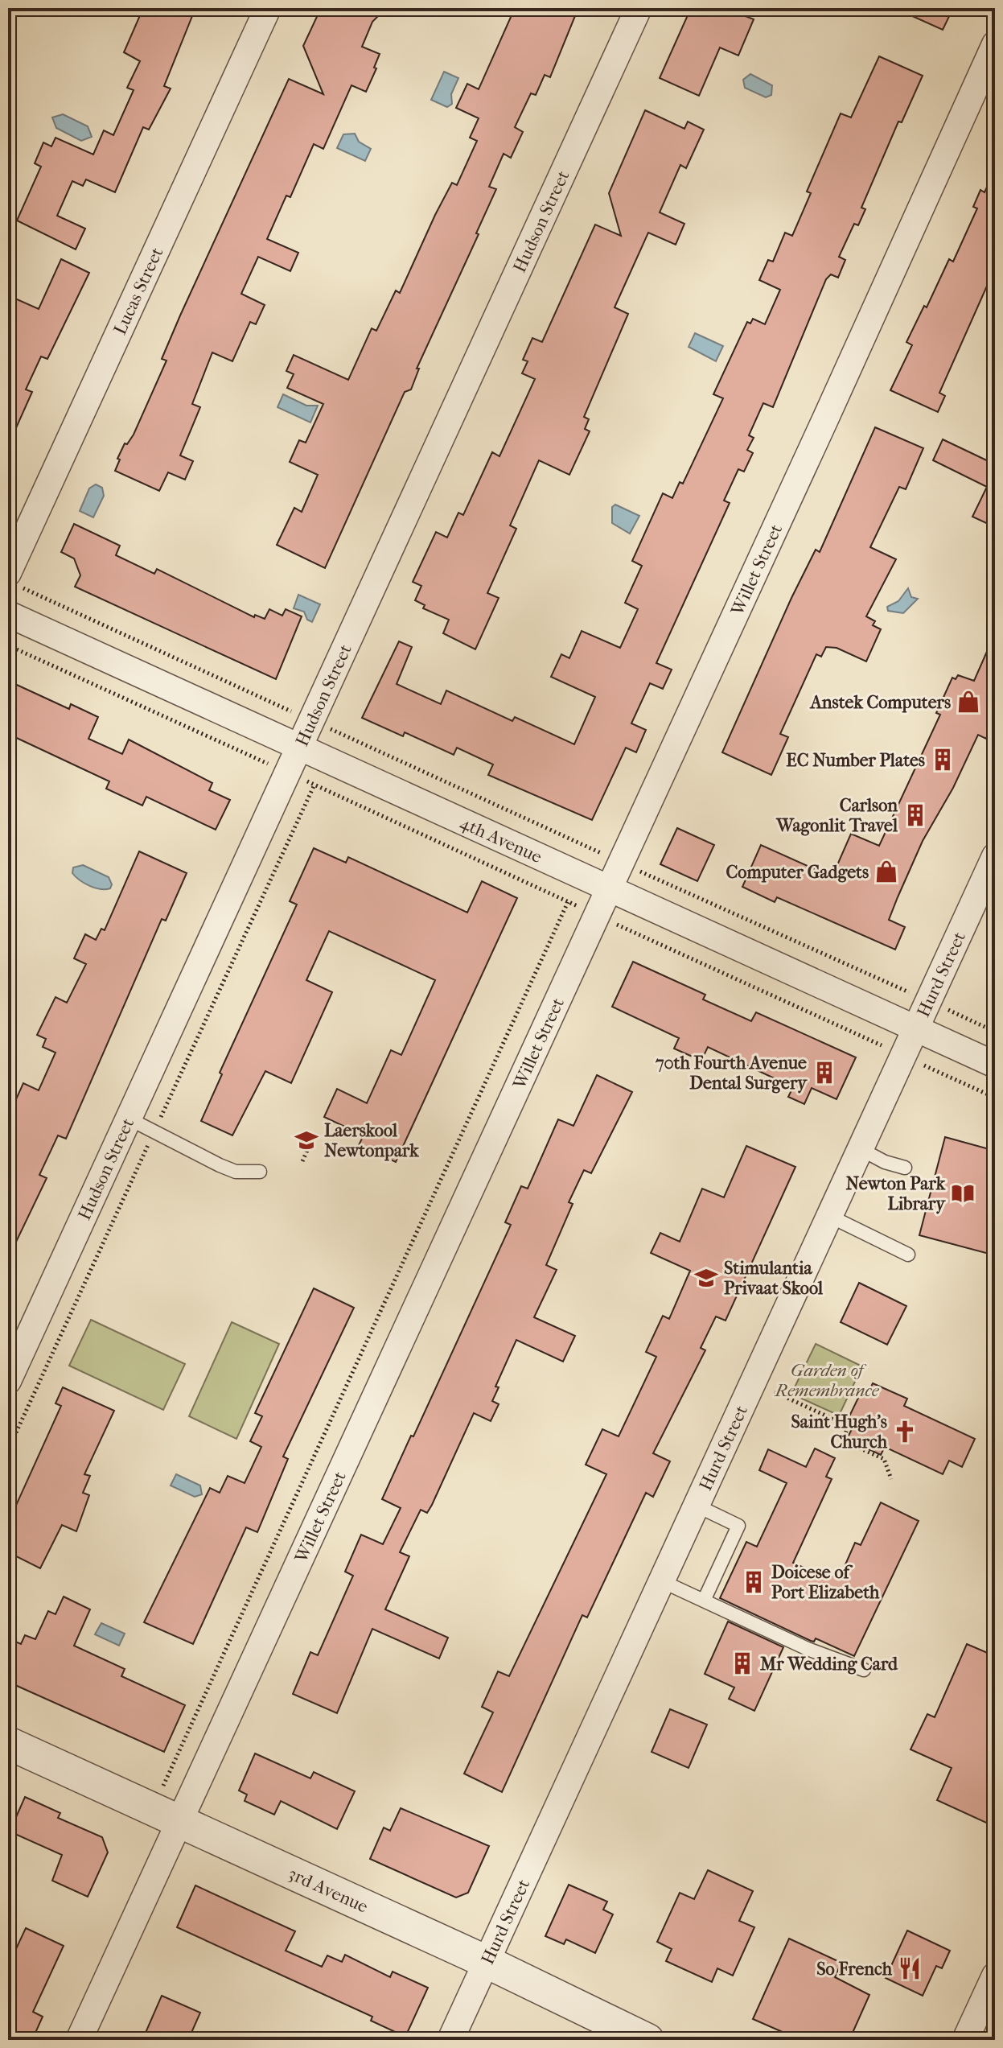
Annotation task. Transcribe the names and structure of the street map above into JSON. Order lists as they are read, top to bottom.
{
  "streets": {
    "street": [
      "Hudson Street",
      "Lucas Street",
      "Willet Street",
      "4th Avenue",
      "Hurd Street",
      "3rd Avenue"
    ]
  },
  "crossings": [
    ["Hudson Street", "4th Avenue"],
    ["Willet Street", "4th Avenue"],
    ["Willet Street", "3rd Avenue"],
    ["4th Avenue", "Hurd Street"],
    ["Hurd Street", "3rd Avenue"]
  ],
  "parks": ["Garden of Remembrance"],
  "places": {
    "shop": ["Anstek Computers", "Computer Gadgets"],
    "building": [
      "EC Number Plates",
      "Carlson Wagonlit Travel",
      "70th Fourth Avenue Dental Surgery",
      "Doicese of Port Elizabeth",
      "Mr Wedding Card"
    ],
    "school or university": ["Laerskool Newtonpark", "Stimulantia Privaat Skool"],
    "library": ["Newton Park Library"],
    "church": ["Saint Hugh's Church"],
    "restaurant": ["So French"]
  }
}
